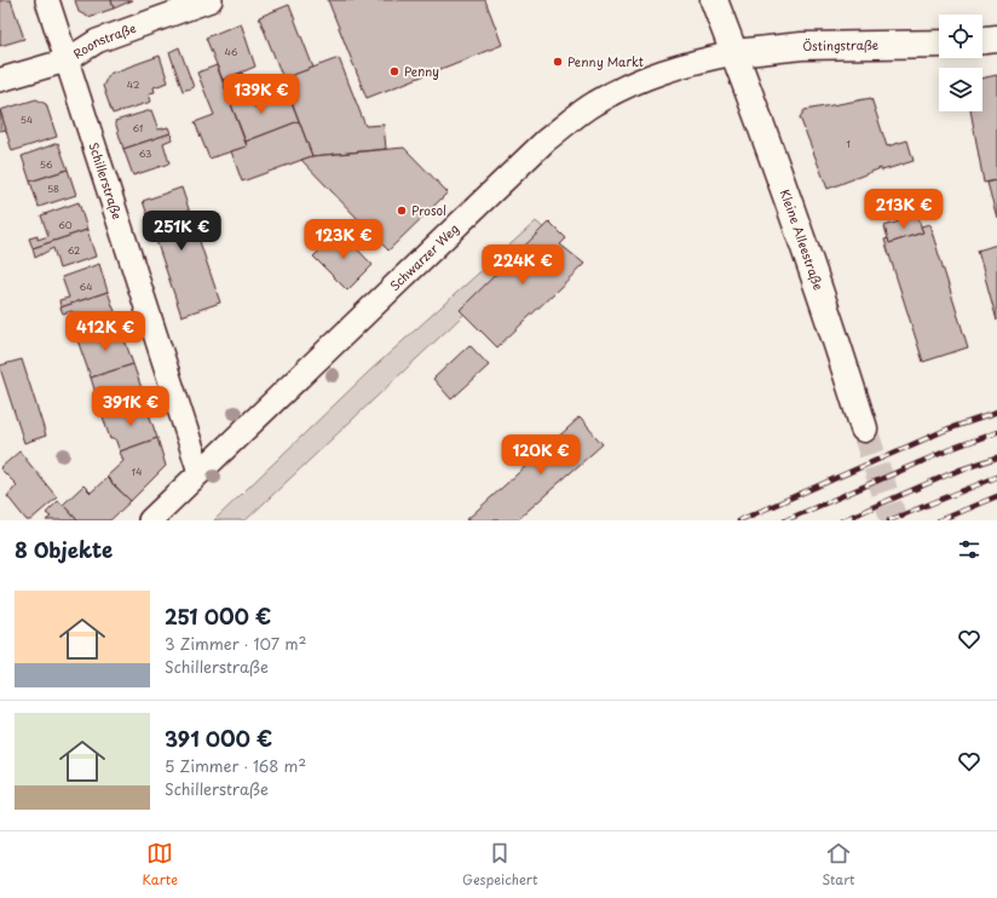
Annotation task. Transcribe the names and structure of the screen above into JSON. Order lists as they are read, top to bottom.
{
  "streets": {
    "main road": ["Östingstraße", "Kleine Alleestraße"],
    "street": ["Roonstraße", "Schillerstraße", "Schwarzer Weg"]
  },
  "crossings": [
    ["Roonstraße", "Schillerstraße"],
    ["Östingstraße", "Kleine Alleestraße"],
    ["Östingstraße", "Schwarzer Weg"],
    ["Schillerstraße", "Schwarzer Weg"],
    ["Kleine Alleestraße", "Schwarzer Weg"]
  ],
  "places": ["Penny Markt", "Penny", "Prosol"],
  "house_numbers": [
    "46",
    "42",
    "54",
    "61",
    "1",
    "63",
    "56",
    "58",
    "60",
    "62",
    "64",
    "14"
  ],
  "page": {
    "price": [
      "139K €",
      "213K €",
      "251K €",
      "123K €",
      "224K €",
      "412K €",
      "391K €",
      "120K €"
    ],
    "heading": "8 Objekte",
    "list": [
      {
        "name": "251 000 €",
        "note": "3 Zimmer · 107 m² · Schillerstraße"
      },
      {
        "name": "391 000 €",
        "note": "5 Zimmer · 168 m² · Schillerstraße"
      }
    ],
    "tabs": ["Karte", "Gespeichert", "Start"]
  }
}
